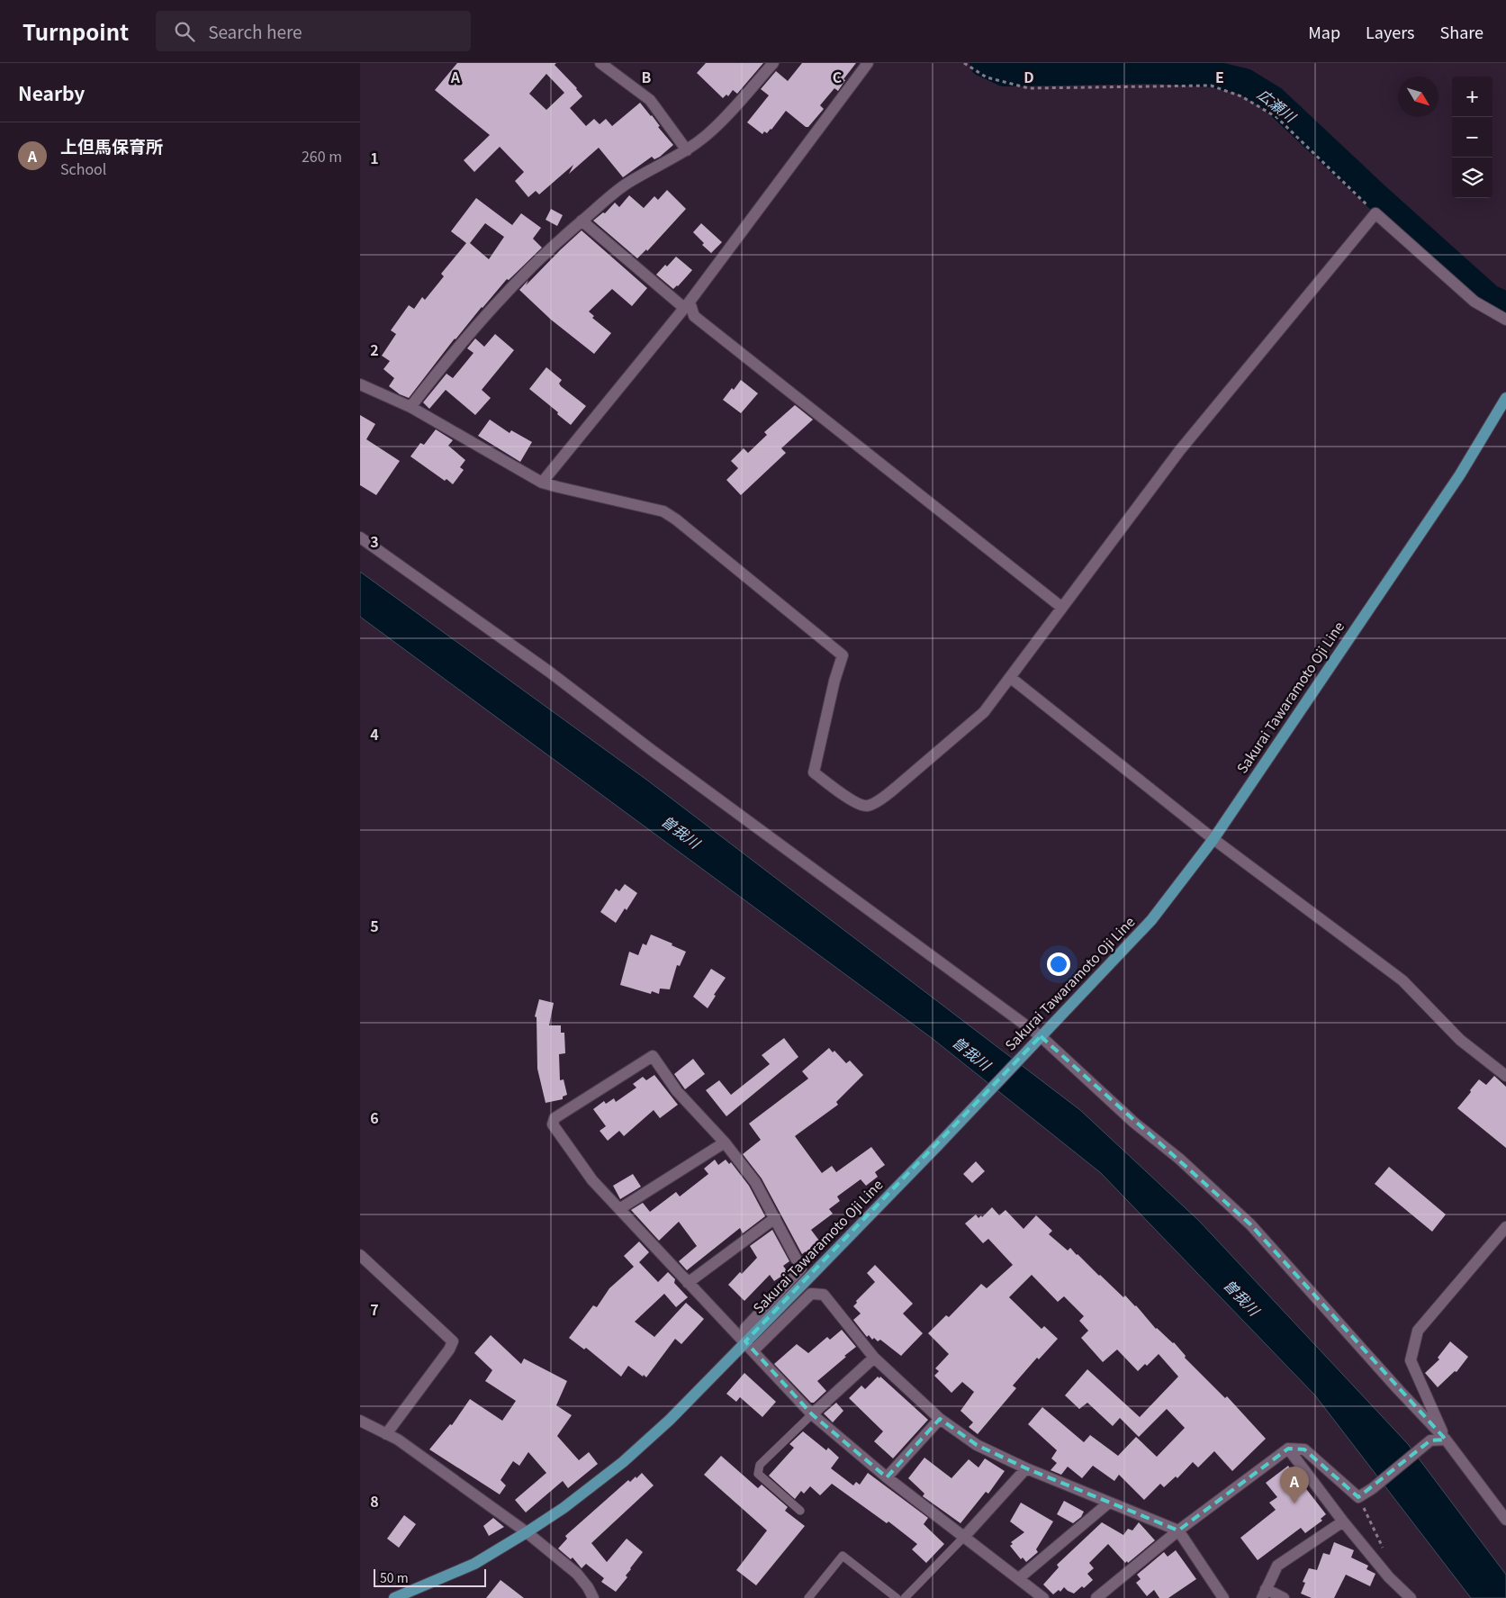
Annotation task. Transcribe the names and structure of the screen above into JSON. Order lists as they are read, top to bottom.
{
  "streets": {
    "main road": ["Sakurai Tawaramoto Oji Line"]
  },
  "water": ["広瀬川", "曽我川"],
  "scale_bar": "50 m",
  "north": "bottom right",
  "page": {
    "header": "Turnpoint",
    "search": "Search here",
    "nav": ["Map", "Layers", "Share"],
    "heading": "Nearby",
    "map_buttons": ["+", "−"],
    "list": [
      {
        "mark": "A",
        "name": "上但馬保育所",
        "note": "School",
        "value": "260 m"
      }
    ],
    "pins": "A",
    "scale": "50 m"
  },
  "grid": {
    "columns": [
      "A",
      "B",
      "C",
      "D",
      "E"
    ],
    "rows": [
      "1",
      "2",
      "3",
      "4",
      "5",
      "6",
      "7",
      "8"
    ]
  }
}
